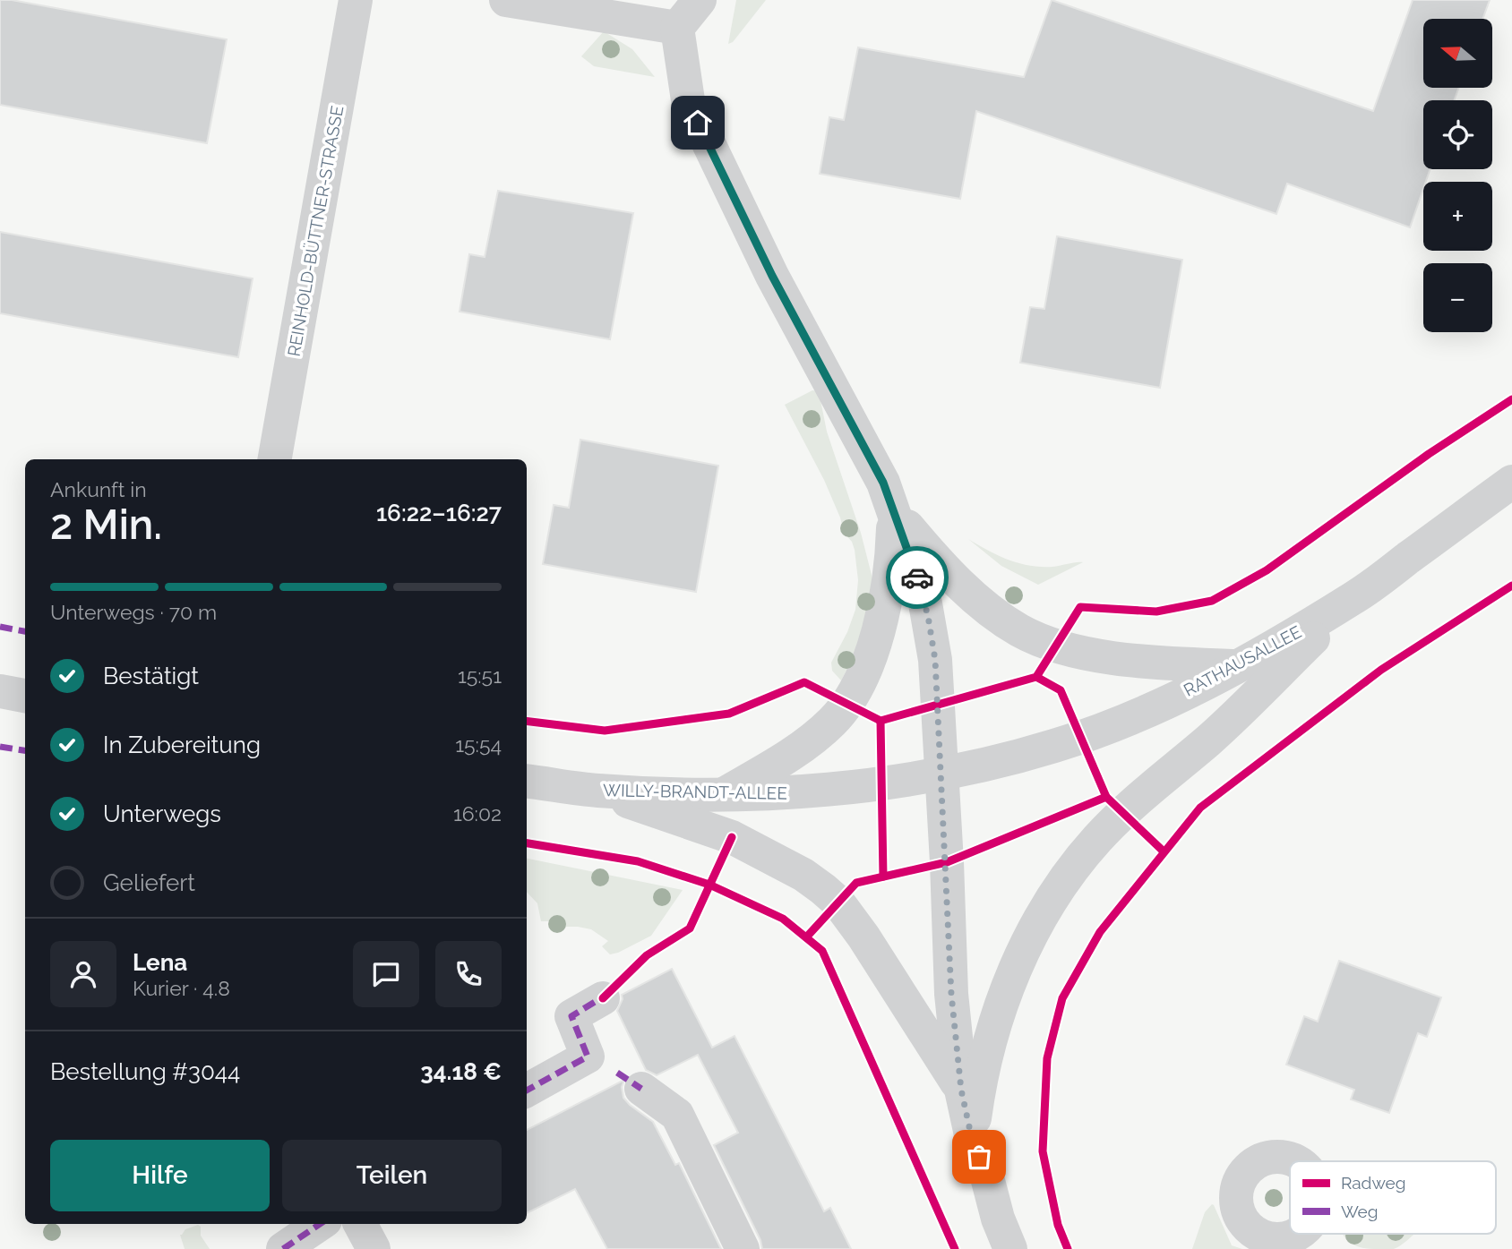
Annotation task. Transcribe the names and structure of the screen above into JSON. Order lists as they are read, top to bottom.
{
  "streets": {
    "street": ["REINHOLD-BÜTTNER-STRASSE", "RATHAUSALLEE", "WILLY-BRANDT-ALLEE"]
  },
  "crossings": [
    ["RATHAUSALLEE", "WILLY-BRANDT-ALLEE"]
  ],
  "legend": ["Radweg", "Weg"],
  "north": "left",
  "page": {
    "map_buttons": ["+", "−"],
    "heading": ["2 Min.", "Ankunft in", "16:22–16:27"],
    "panel": [
      "Lena",
      "Kurier · 4.8",
      "Bestellung #3044",
      "34.18 €"
    ],
    "bar": "Unterwegs · 70 m",
    "list": [
      ["Bestätigt", "15:51"],
      ["In Zubereitung", "15:54"],
      ["Unterwegs", "16:02"],
      "Geliefert"
    ],
    "buttons": ["Hilfe", "Teilen"]
  }
}
